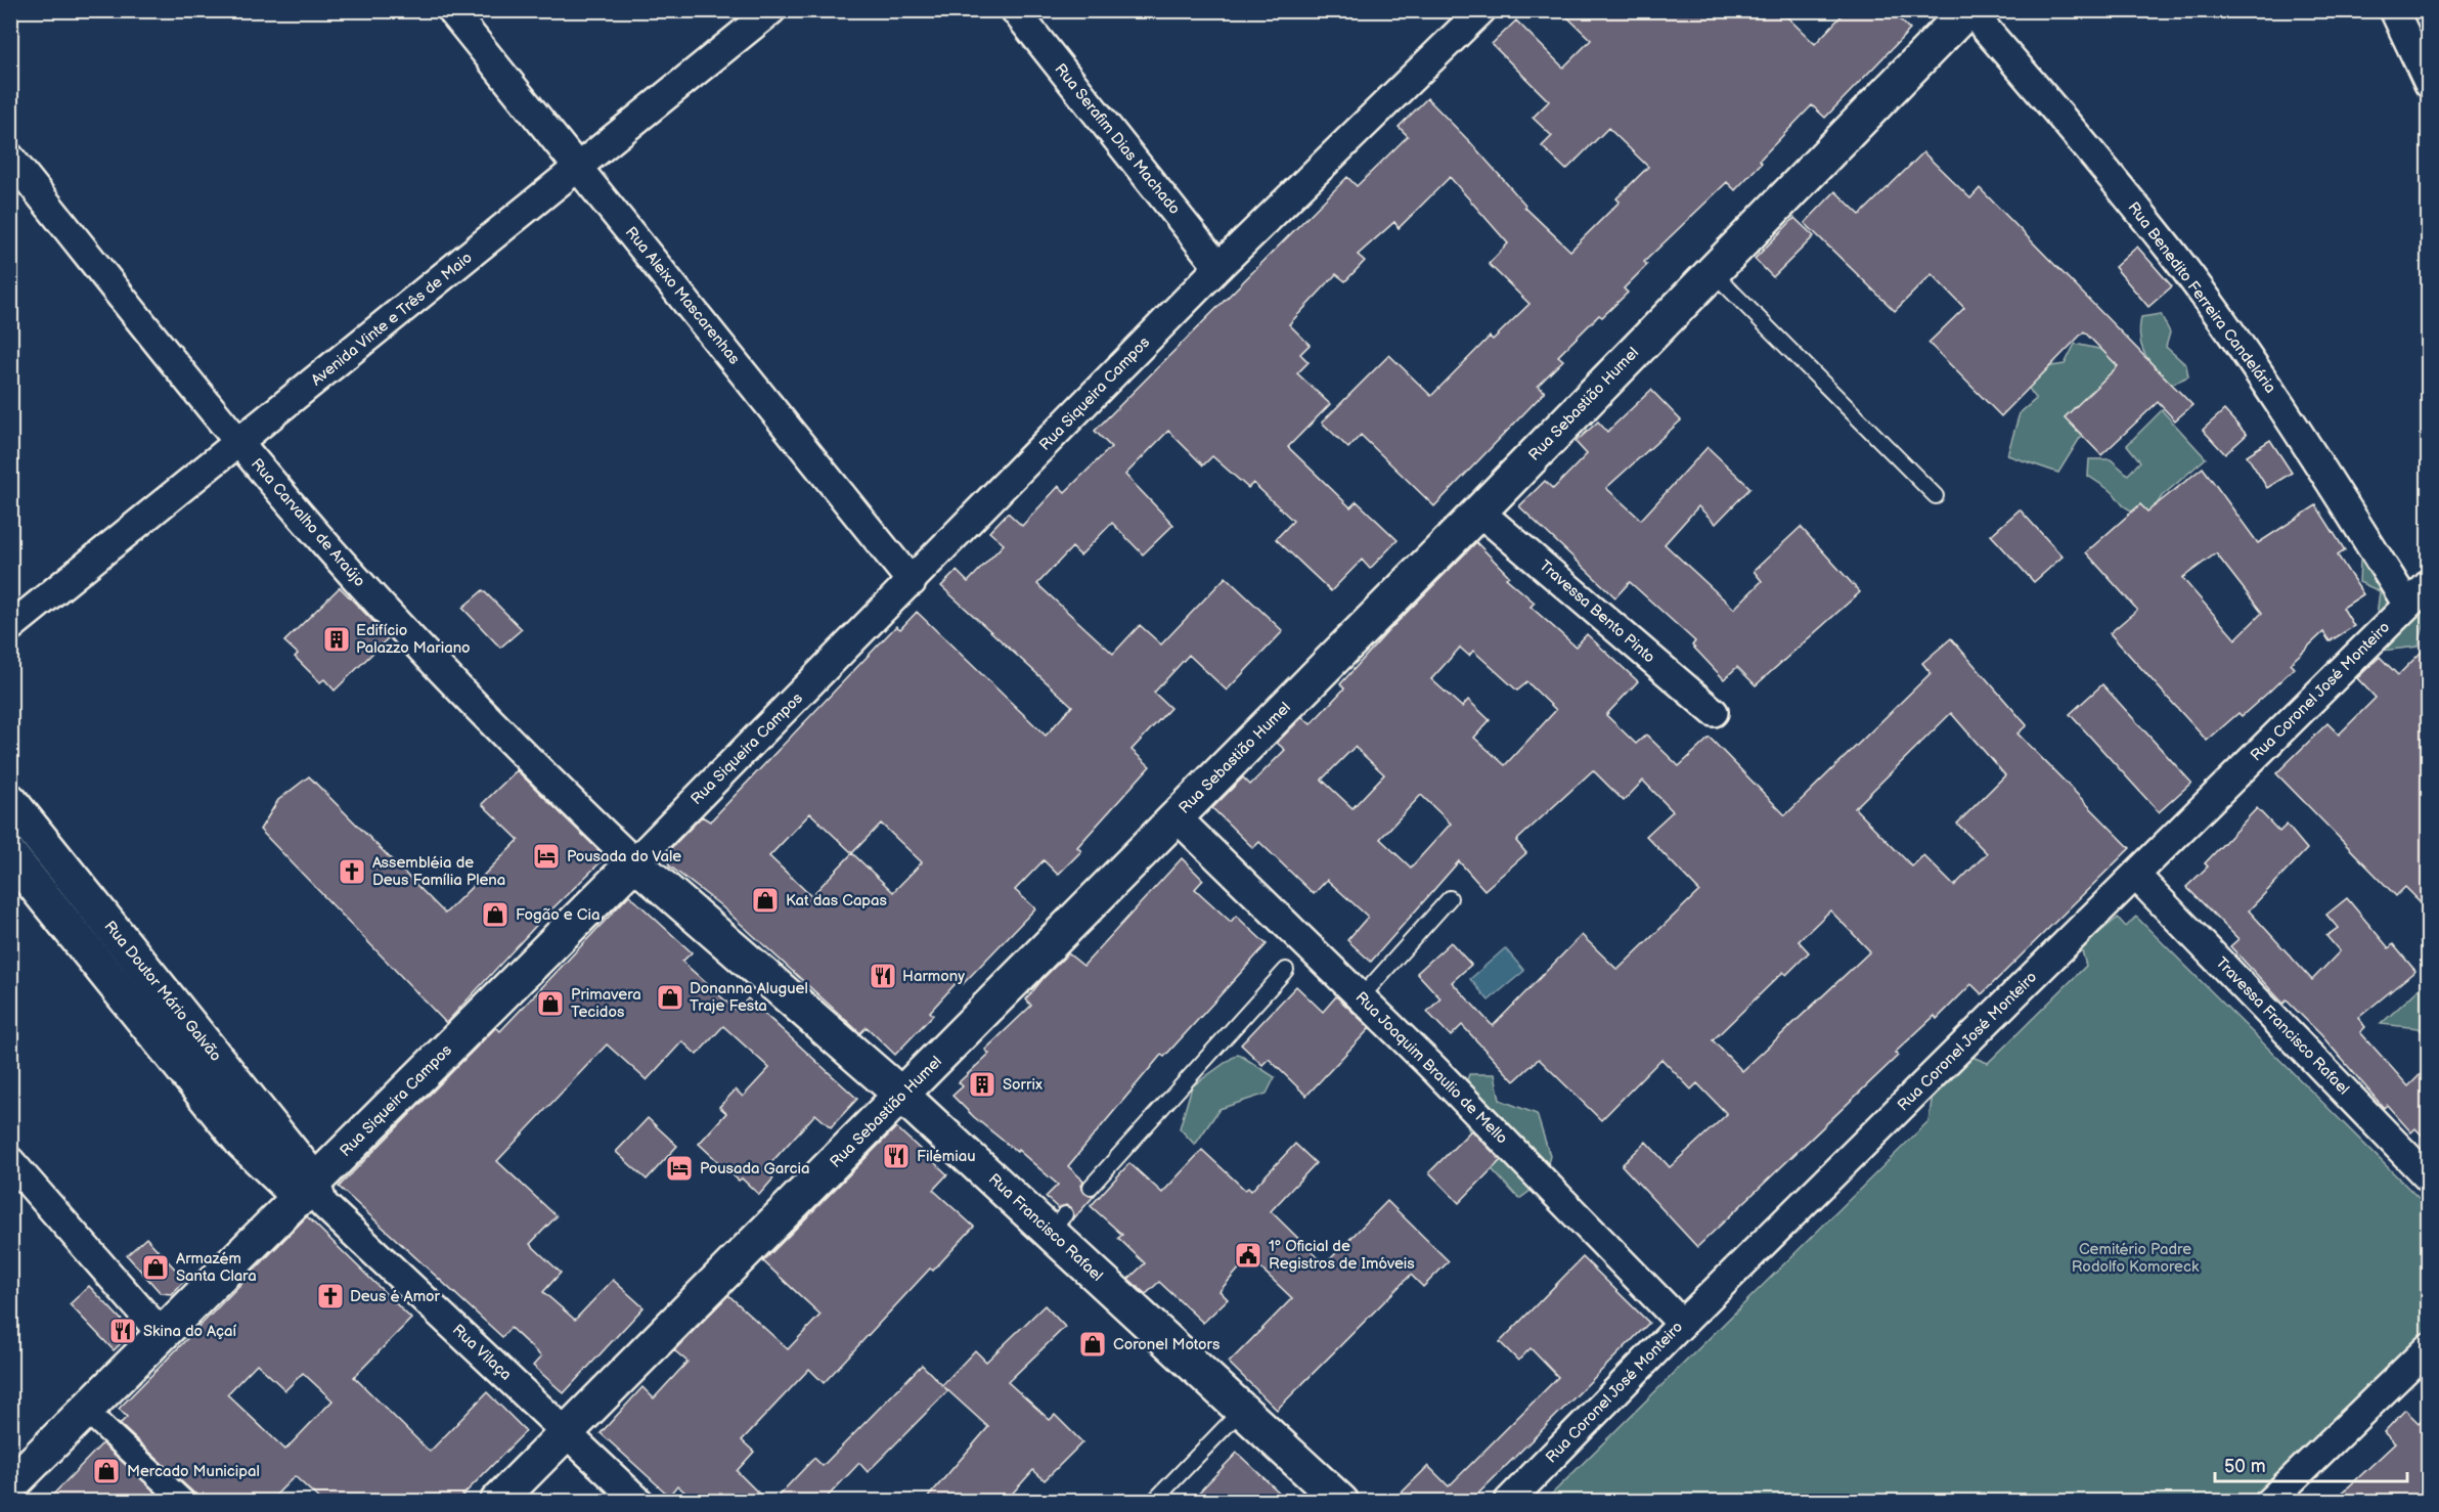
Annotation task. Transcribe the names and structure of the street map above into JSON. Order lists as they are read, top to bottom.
{
  "streets": {
    "street": [
      "Rua Serafim Dias Machado",
      "Rua Aleixo Mascarenhas",
      "Rua Benedito Ferreira Candelária",
      "Avenida Vinte e Três de Maio",
      "Rua Siqueira Campos",
      "Rua Sebastião Humel",
      "Rua Carvalho de Araújo",
      "Travessa Bento Pinto",
      "Rua Coronel José Monteiro",
      "Rua Doutor Mário Galvão",
      "Travessa Francisco Rafael",
      "Rua Joaquim Braulio de Mello",
      "Rua Francisco Rafael",
      "Rua Vilaça"
    ]
  },
  "crossings": [
    ["Rua Serafim Dias Machado", "Rua Siqueira Campos"],
    ["Rua Aleixo Mascarenhas", "Avenida Vinte e Três de Maio"],
    ["Rua Aleixo Mascarenhas", "Rua Siqueira Campos"],
    ["Rua Benedito Ferreira Candelária", "Rua Sebastião Humel"],
    ["Rua Benedito Ferreira Candelária", "Rua Coronel José Monteiro"],
    ["Avenida Vinte e Três de Maio", "Rua Carvalho de Araújo"],
    ["Rua Siqueira Campos", "Rua Carvalho de Araújo"],
    ["Rua Siqueira Campos", "Rua Doutor Mário Galvão"],
    ["Rua Siqueira Campos", "Rua Francisco Rafael"],
    ["Rua Siqueira Campos", "Rua Vilaça"],
    ["Rua Sebastião Humel", "Travessa Bento Pinto"],
    ["Rua Sebastião Humel", "Rua Joaquim Braulio de Mello"],
    ["Rua Sebastião Humel", "Rua Francisco Rafael"],
    ["Rua Sebastião Humel", "Rua Vilaça"],
    ["Rua Carvalho de Araújo", "Rua Francisco Rafael"],
    ["Rua Coronel José Monteiro", "Travessa Francisco Rafael"],
    ["Rua Coronel José Monteiro", "Rua Joaquim Braulio de Mello"],
    ["Rua Doutor Mário Galvão", "Rua Vilaça"]
  ],
  "parks": ["Cemitério Padre Rodolfo Komoreck"],
  "places": {
    "building": ["Edifício Palazzo Mariano", "Sorrix"],
    "hotel": ["Pousada do Vale", "Pousada Garcia"],
    "church": ["Assembléia de Deus Família Plena", "Deus é Amor"],
    "shop": [
      "Kat das Capas",
      "Fogão e Cia",
      "Donanna Aluguel Traje Festa",
      "Primavera Tecidos",
      "Armazém Santa Clara",
      "Coronel Motors",
      "Mercado Municipal"
    ],
    "restaurant": ["Harmony", "Filémiau", "Skina do Açaí"],
    "public building": ["1º Oficial de Registros de Imóveis"]
  },
  "scale_bar": "50 m"
}
